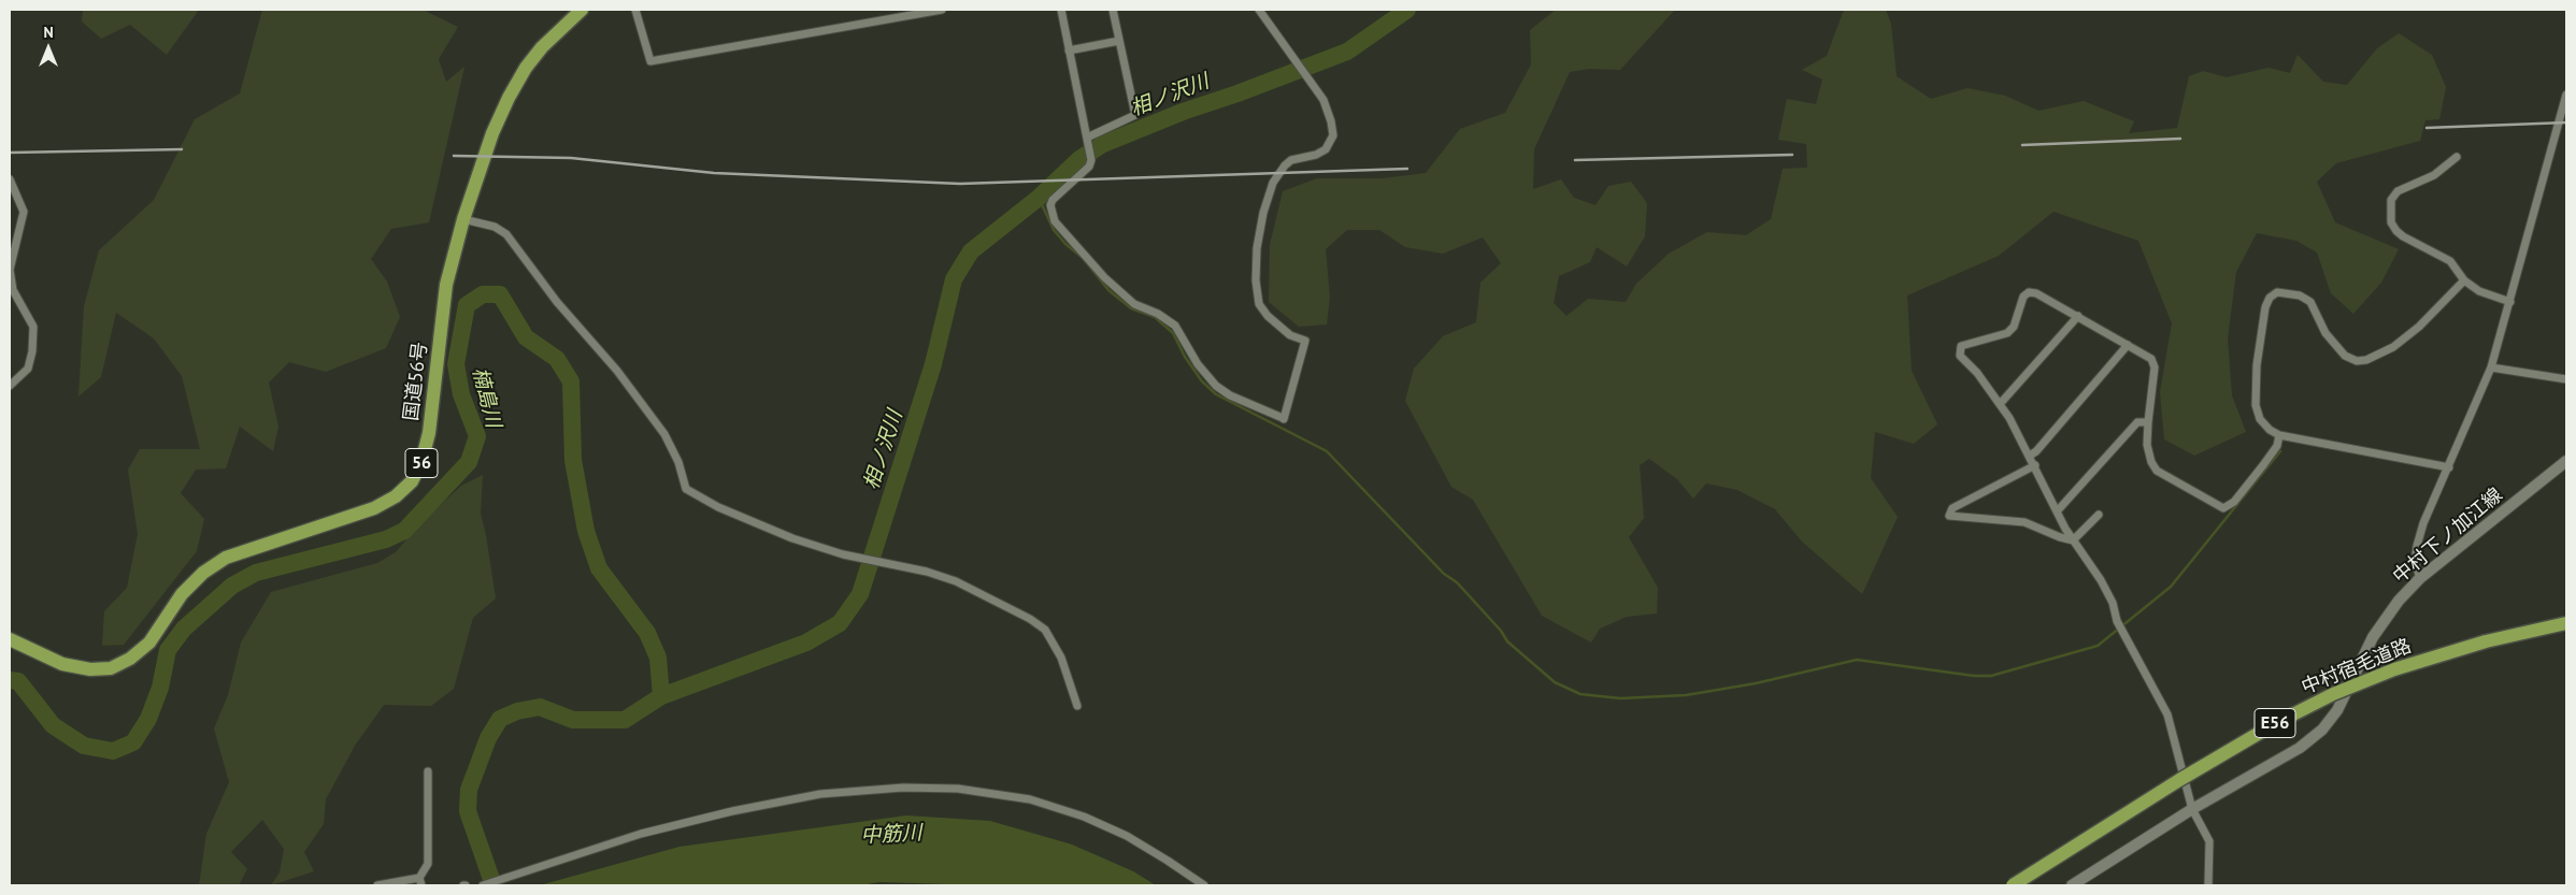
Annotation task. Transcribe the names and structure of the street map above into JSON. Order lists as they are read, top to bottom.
{
  "streets": {
    "highway": [
      "国道56号",
      "56",
      "中村宿毛道路",
      "E56"
    ],
    "main road": ["中村下ノ加江線"]
  },
  "water": ["相ノ沢川", "楠島川", "中筋川"],
  "north": "top"
}
